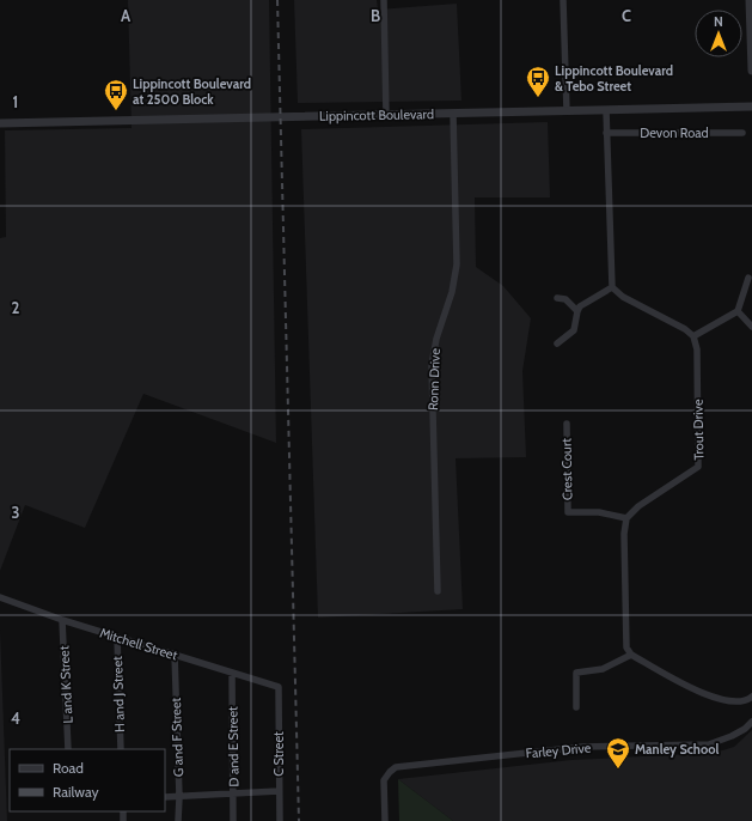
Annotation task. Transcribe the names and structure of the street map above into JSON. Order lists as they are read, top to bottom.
{
  "streets": {
    "street": [
      "Lippincott Boulevard",
      "Devon Road",
      "Ronn Drive",
      "Trout Drive",
      "Crest Court",
      "Mitchell Street",
      "L and K Street",
      "H and J Street",
      "G and F Street",
      "D and E Street",
      "Farley Drive",
      "C Street"
    ]
  },
  "crossings": [
    ["Lippincott Boulevard", "Ronn Drive"],
    ["Trout Drive", "Crest Court"],
    ["Mitchell Street", "L and K Street"],
    ["Mitchell Street", "H and J Street"],
    ["Mitchell Street", "G and F Street"],
    ["Mitchell Street", "D and E Street"],
    ["Mitchell Street", "C Street"]
  ],
  "places": {
    "bus stop": ["Lippincott Boulevard & Tebo Street", "Lippincott Boulevard at 2500 Block"],
    "school or university": ["Manley School"]
  },
  "legend": ["Road", "Railway"],
  "north": "top",
  "grid": {
    "columns": ["A", "B", "C"],
    "rows": [
      "1",
      "2",
      "3",
      "4"
    ]
  }
}
